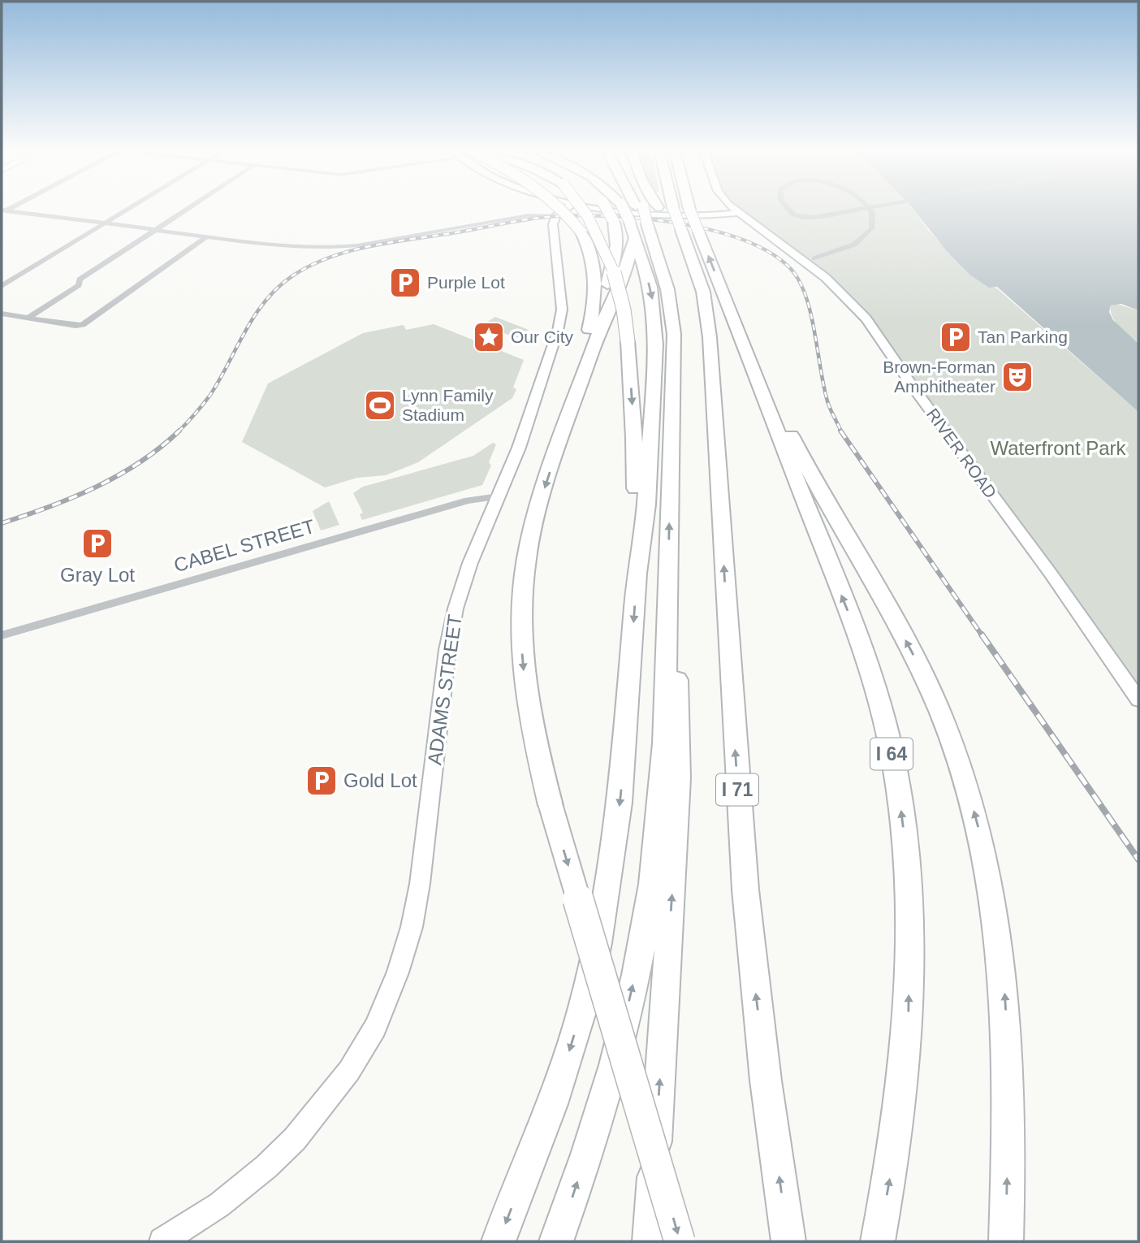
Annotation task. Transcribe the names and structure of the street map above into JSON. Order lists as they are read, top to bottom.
{
  "streets": {
    "highway": ["I 64", "I 71"],
    "street": ["RIVER ROAD", "CABEL STREET", "ADAMS STREET"]
  },
  "crossings": [
    ["CABEL STREET", "ADAMS STREET"]
  ],
  "parks": ["Waterfront Park"],
  "places": {
    "parking": [
      "Purple Lot",
      "Tan Parking",
      "Gray Lot",
      "Gold Lot"
    ],
    "place": ["Our City"],
    "theatre": ["Brown-Forman Amphitheater"],
    "sports": ["Lynn Family Stadium"]
  }
}
